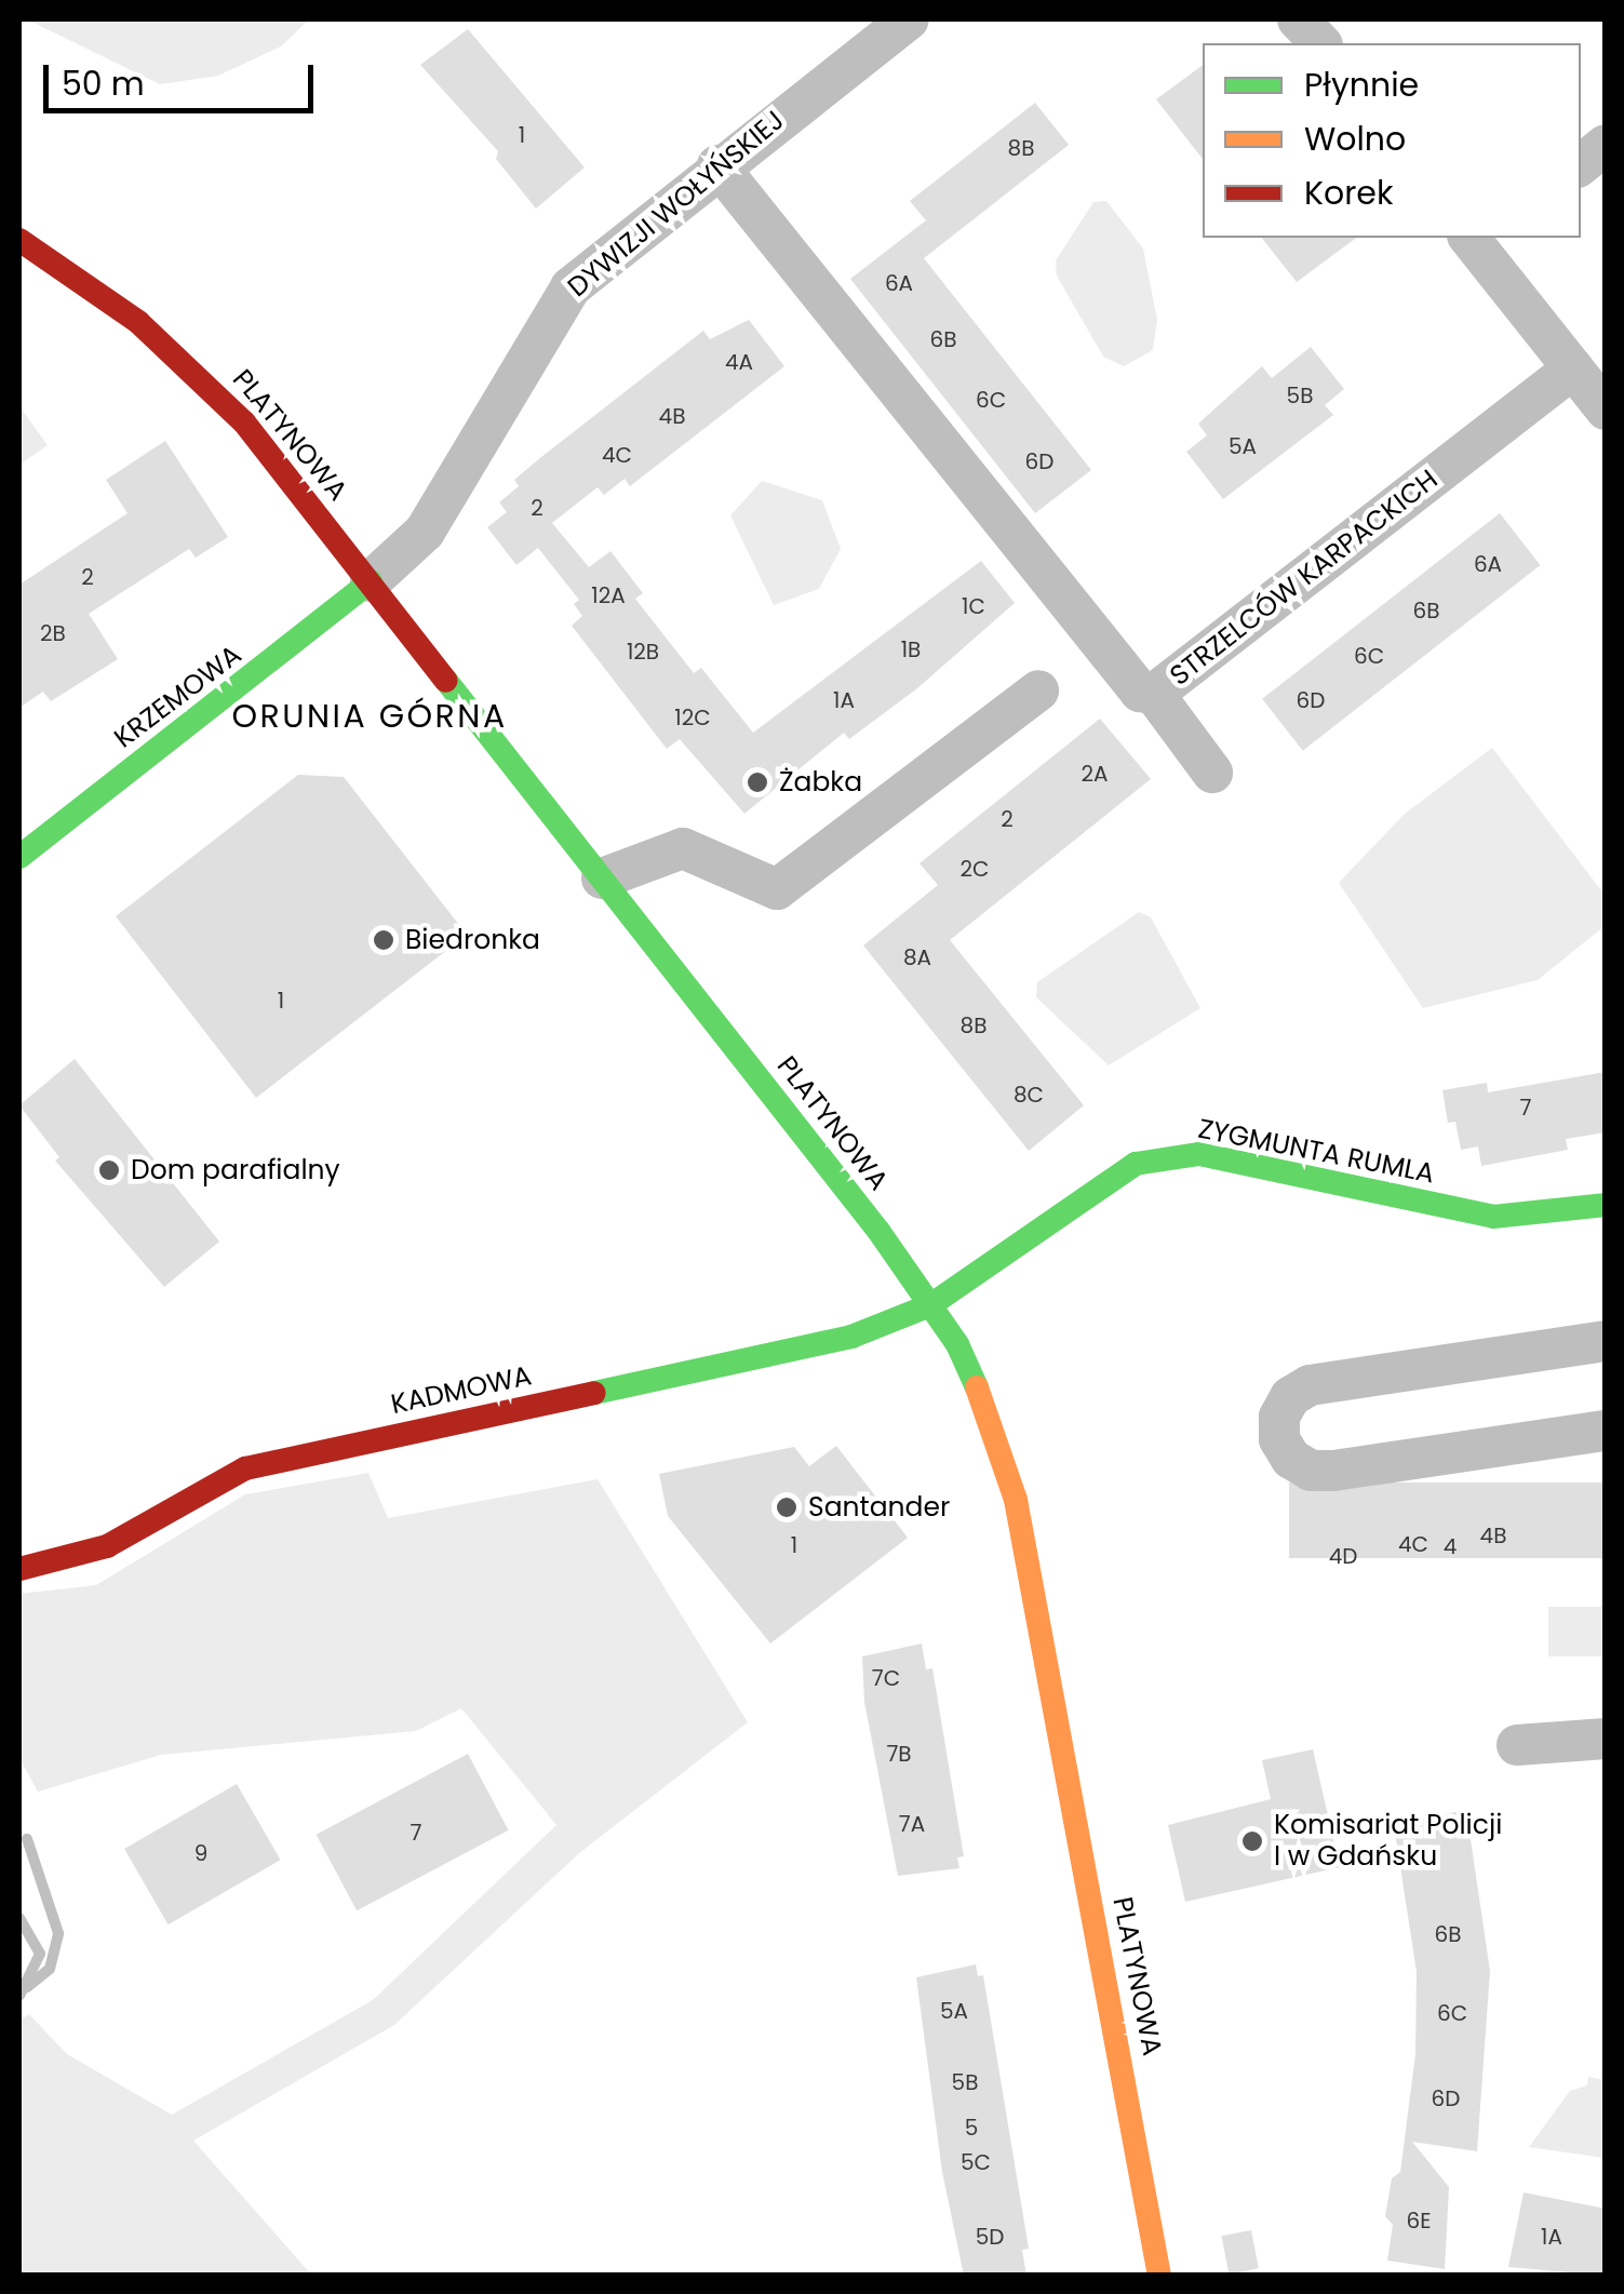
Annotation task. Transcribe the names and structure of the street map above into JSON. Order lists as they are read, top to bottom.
{
  "streets": {
    "street": [
      "DYWIZJI WOŁYŃSKIEJ",
      "PLATYNOWA",
      "STRZELCÓW KARPACKICH",
      "KRZEMOWA",
      "ZYGMUNTA RUMLA",
      "KADMOWA"
    ]
  },
  "crossings": [
    ["DYWIZJI WOŁYŃSKIEJ", "PLATYNOWA"],
    ["DYWIZJI WOŁYŃSKIEJ", "STRZELCÓW KARPACKICH"],
    ["DYWIZJI WOŁYŃSKIEJ", "KRZEMOWA"],
    ["PLATYNOWA", "KRZEMOWA"],
    ["PLATYNOWA", "ZYGMUNTA RUMLA"],
    ["PLATYNOWA", "KADMOWA"],
    ["ZYGMUNTA RUMLA", "KADMOWA"]
  ],
  "districts": ["ORUNIA GÓRNA"],
  "places": [
    "Żabka",
    "Biedronka",
    "Dom parafialny",
    "Santander",
    "Komisariat Policji I w Gdańsku"
  ],
  "house_numbers": [
    "1",
    "8B",
    "6A",
    "6B",
    "4A",
    "5B",
    "6C",
    "4B",
    "5A",
    "4C",
    "6D",
    "2",
    "6A",
    "2",
    "12A",
    "1C",
    "6B",
    "2B",
    "1B",
    "12B",
    "6C",
    "1A",
    "6D",
    "12C",
    "2A",
    "2",
    "2C",
    "8A",
    "1",
    "8B",
    "8C",
    "7",
    "4B",
    "4C",
    "1",
    "4",
    "4D",
    "7C",
    "7B",
    "7A",
    "7",
    "9",
    "6B",
    "5A",
    "6C",
    "5B",
    "6D",
    "5",
    "5C",
    "6E",
    "5D",
    "1A"
  ],
  "legend": ["Płynnie", "Wolno", "Korek"],
  "scale_bar": "50 m"
}
